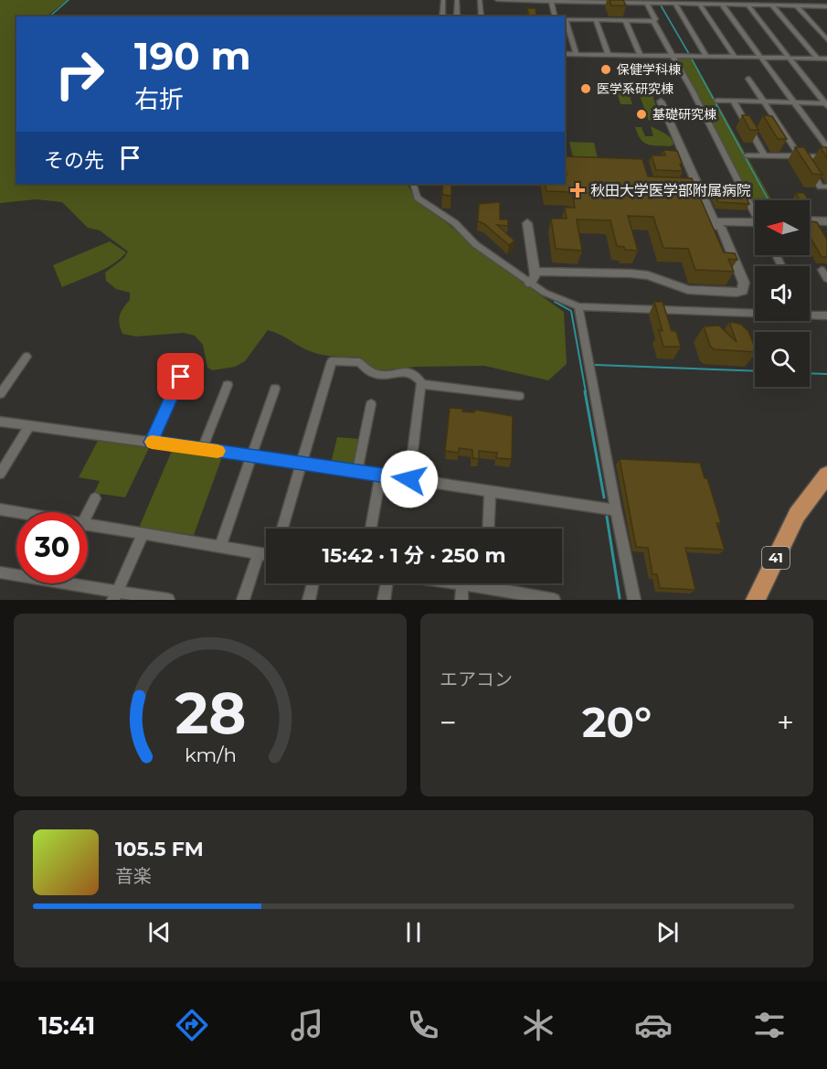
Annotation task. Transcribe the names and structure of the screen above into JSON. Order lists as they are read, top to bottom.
{
  "streets": {
    "main road": ["41"]
  },
  "places": {
    "other": ["保健学科棟", "医学系研究棟", "基礎研究棟"],
    "health": ["秋田大学医学部附属病院"]
  },
  "north": "left",
  "page": {
    "turn": ["190 m", "右折"],
    "then": "その先",
    "limit": "30",
    "trip": "15:42 · 1 分 · 250 m",
    "tile": "エアコン",
    "heat": ["−", "20°", "+"],
    "song": ["105.5 FM", "音楽"],
    "tabs": "15:41",
    "gauge": ["28", "km/h"]
  }
}
